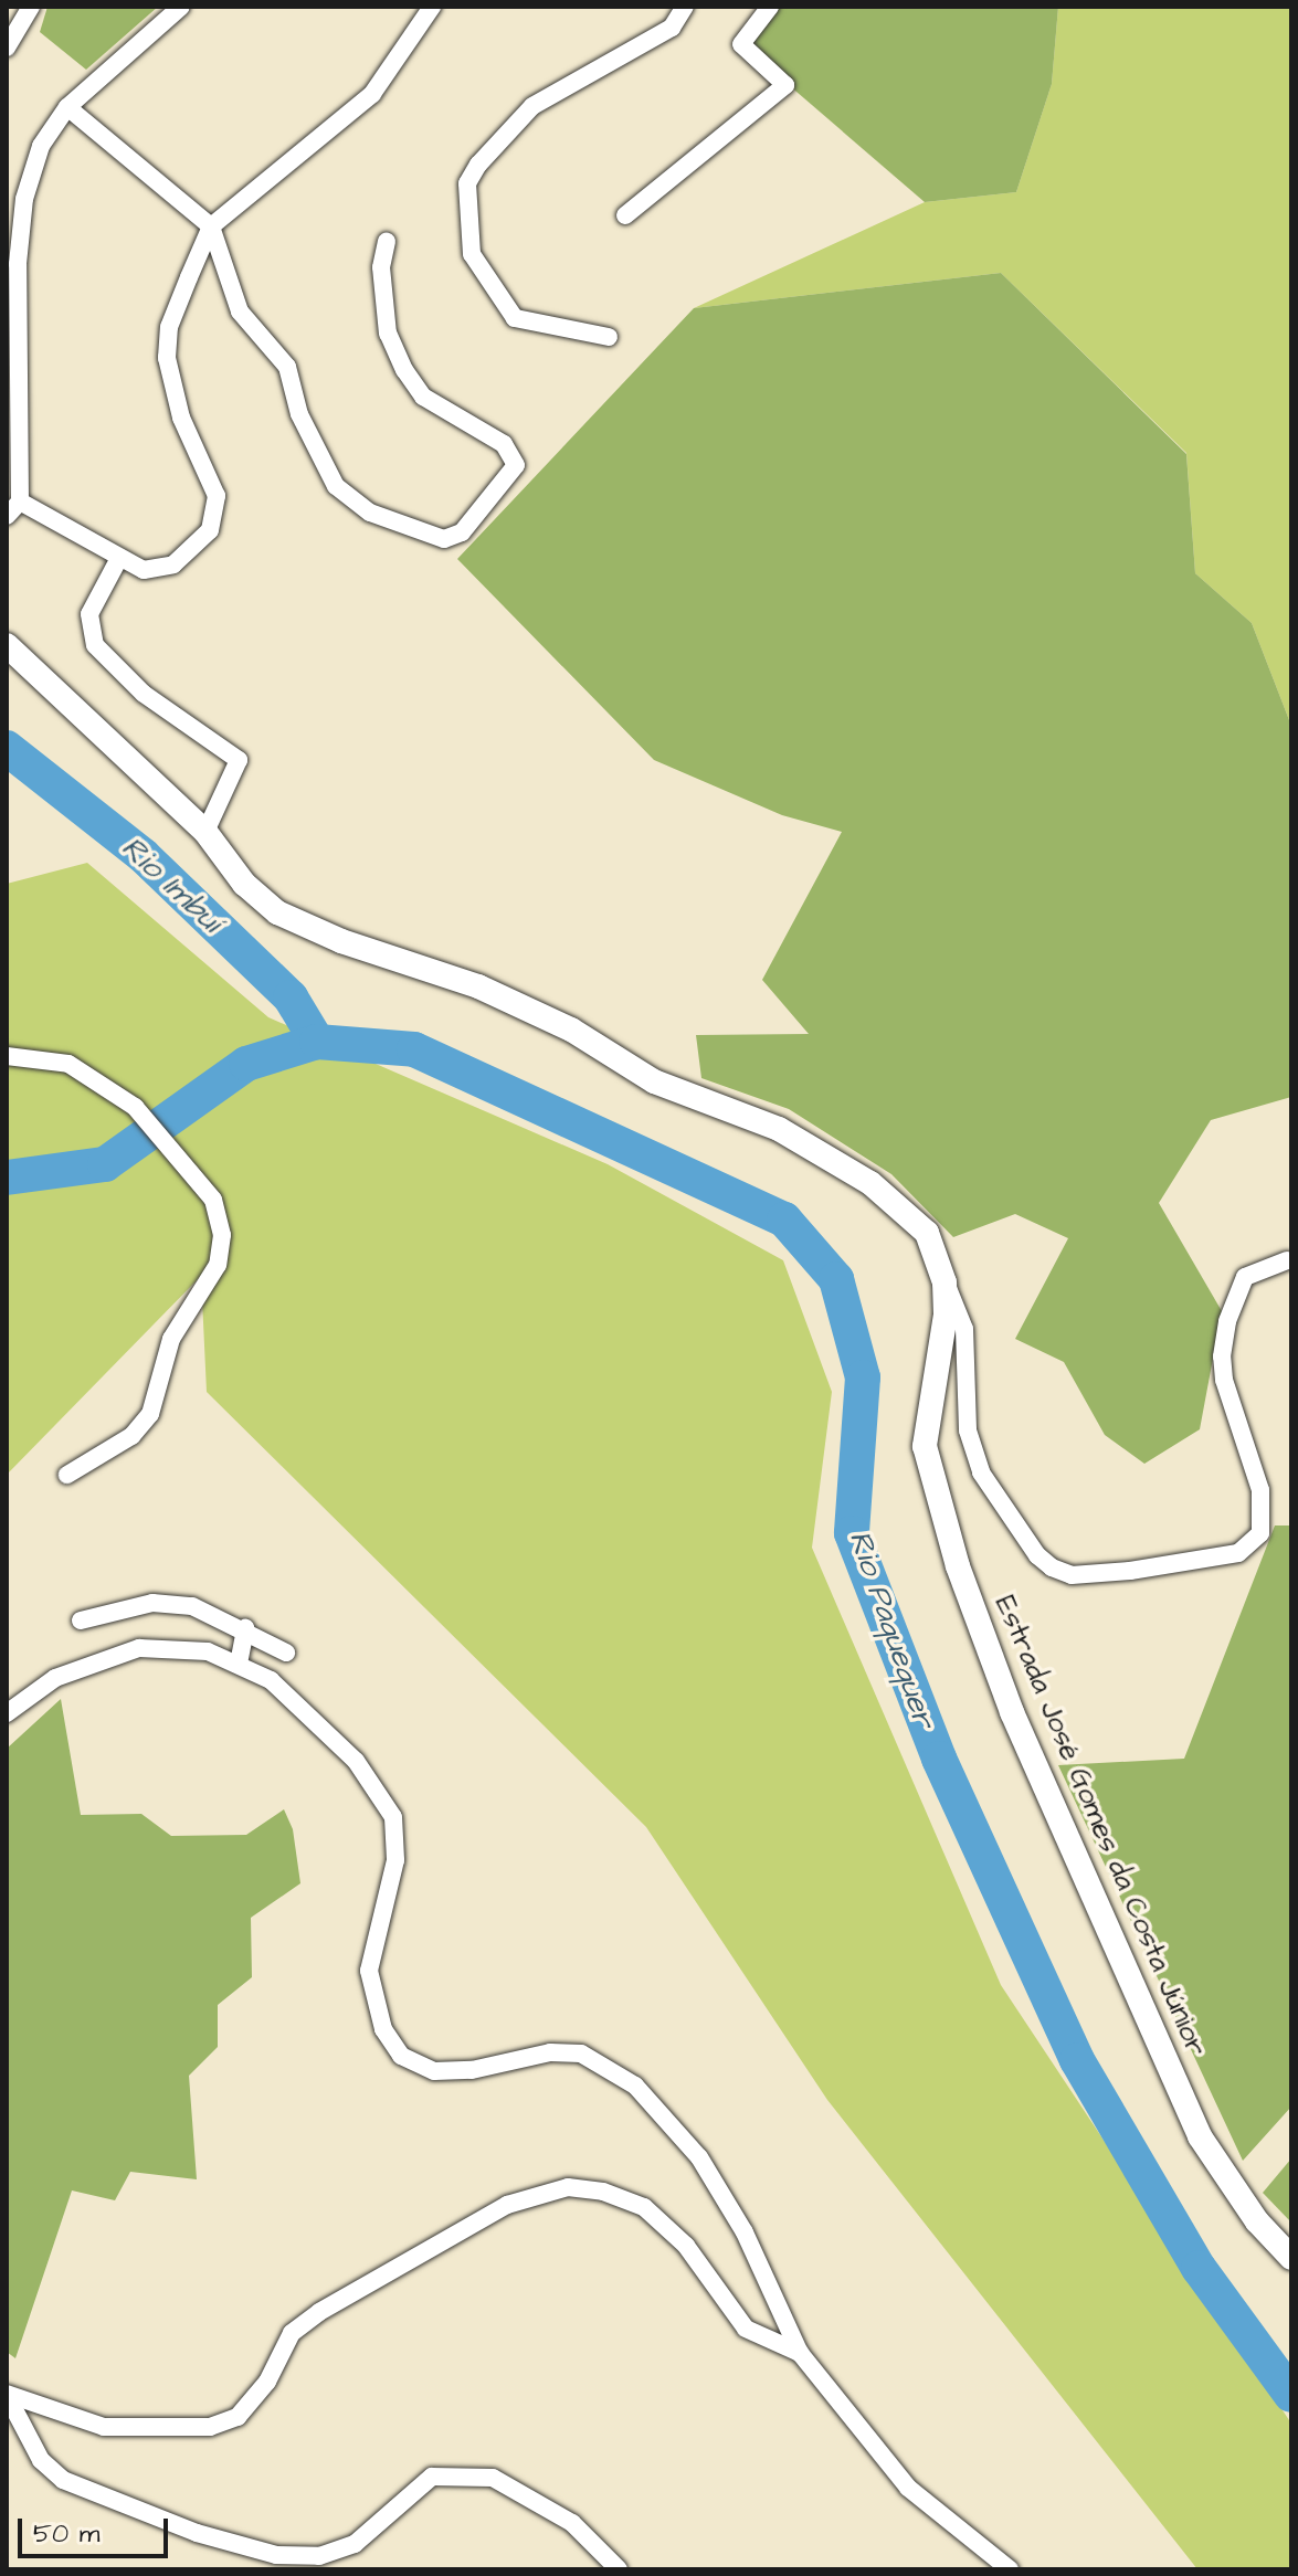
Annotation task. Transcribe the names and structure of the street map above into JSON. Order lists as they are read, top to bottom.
{
  "streets": {
    "street": ["Estrada José Gomes da Costa Júnior"]
  },
  "water": ["Rio Imbuí", "Rio Paquequer"],
  "scale_bar": "50 m"
}
